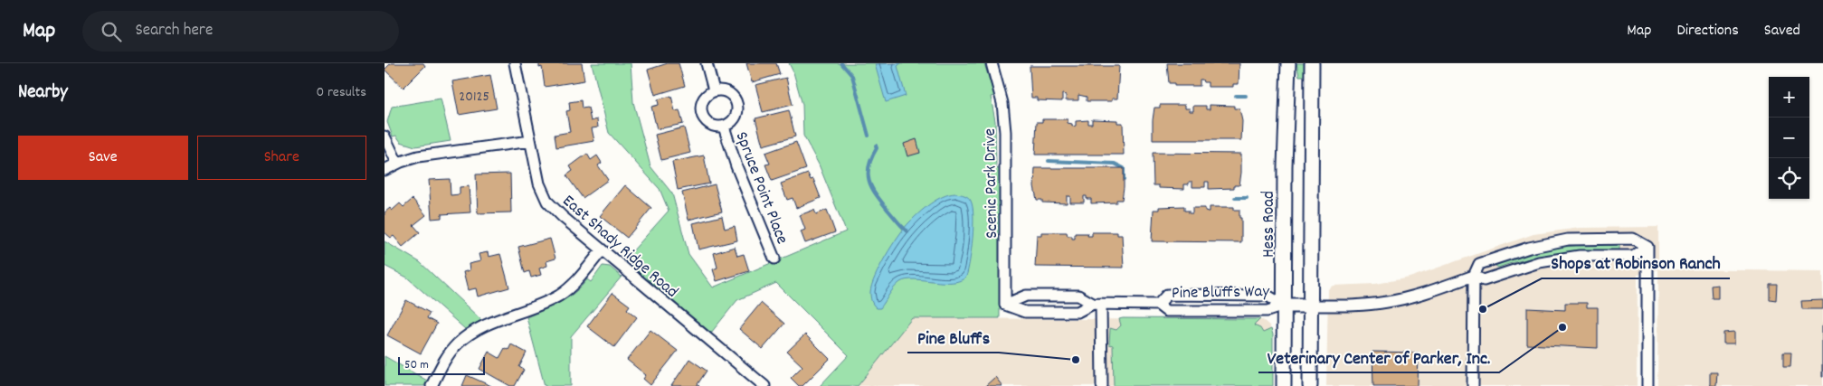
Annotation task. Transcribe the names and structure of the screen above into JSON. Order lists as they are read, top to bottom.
{
  "streets": {
    "main road": ["Hess Road", "Pine Bluffs Way"],
    "street": ["Scenic Park Drive", "Spruce Point Place", "East Shady Ridge Road"]
  },
  "crossings": [
    ["Scenic Park Drive", "Pine Bluffs Way"],
    ["Hess Road", "Pine Bluffs Way"]
  ],
  "places": ["Shops at Robinson Ranch", "Veterinary Center of Parker, Inc.", "Pine Bluffs"],
  "house_numbers": ["20125"],
  "scale_bar": "50 m",
  "page": {
    "header": "Map",
    "search": "Search here",
    "nav": ["Map", "Directions", "Saved"],
    "heading": ["Nearby", "0 results"],
    "map_buttons": ["+", "−"],
    "buttons": ["Save", "Share"],
    "scale": "50 m"
  }
}
